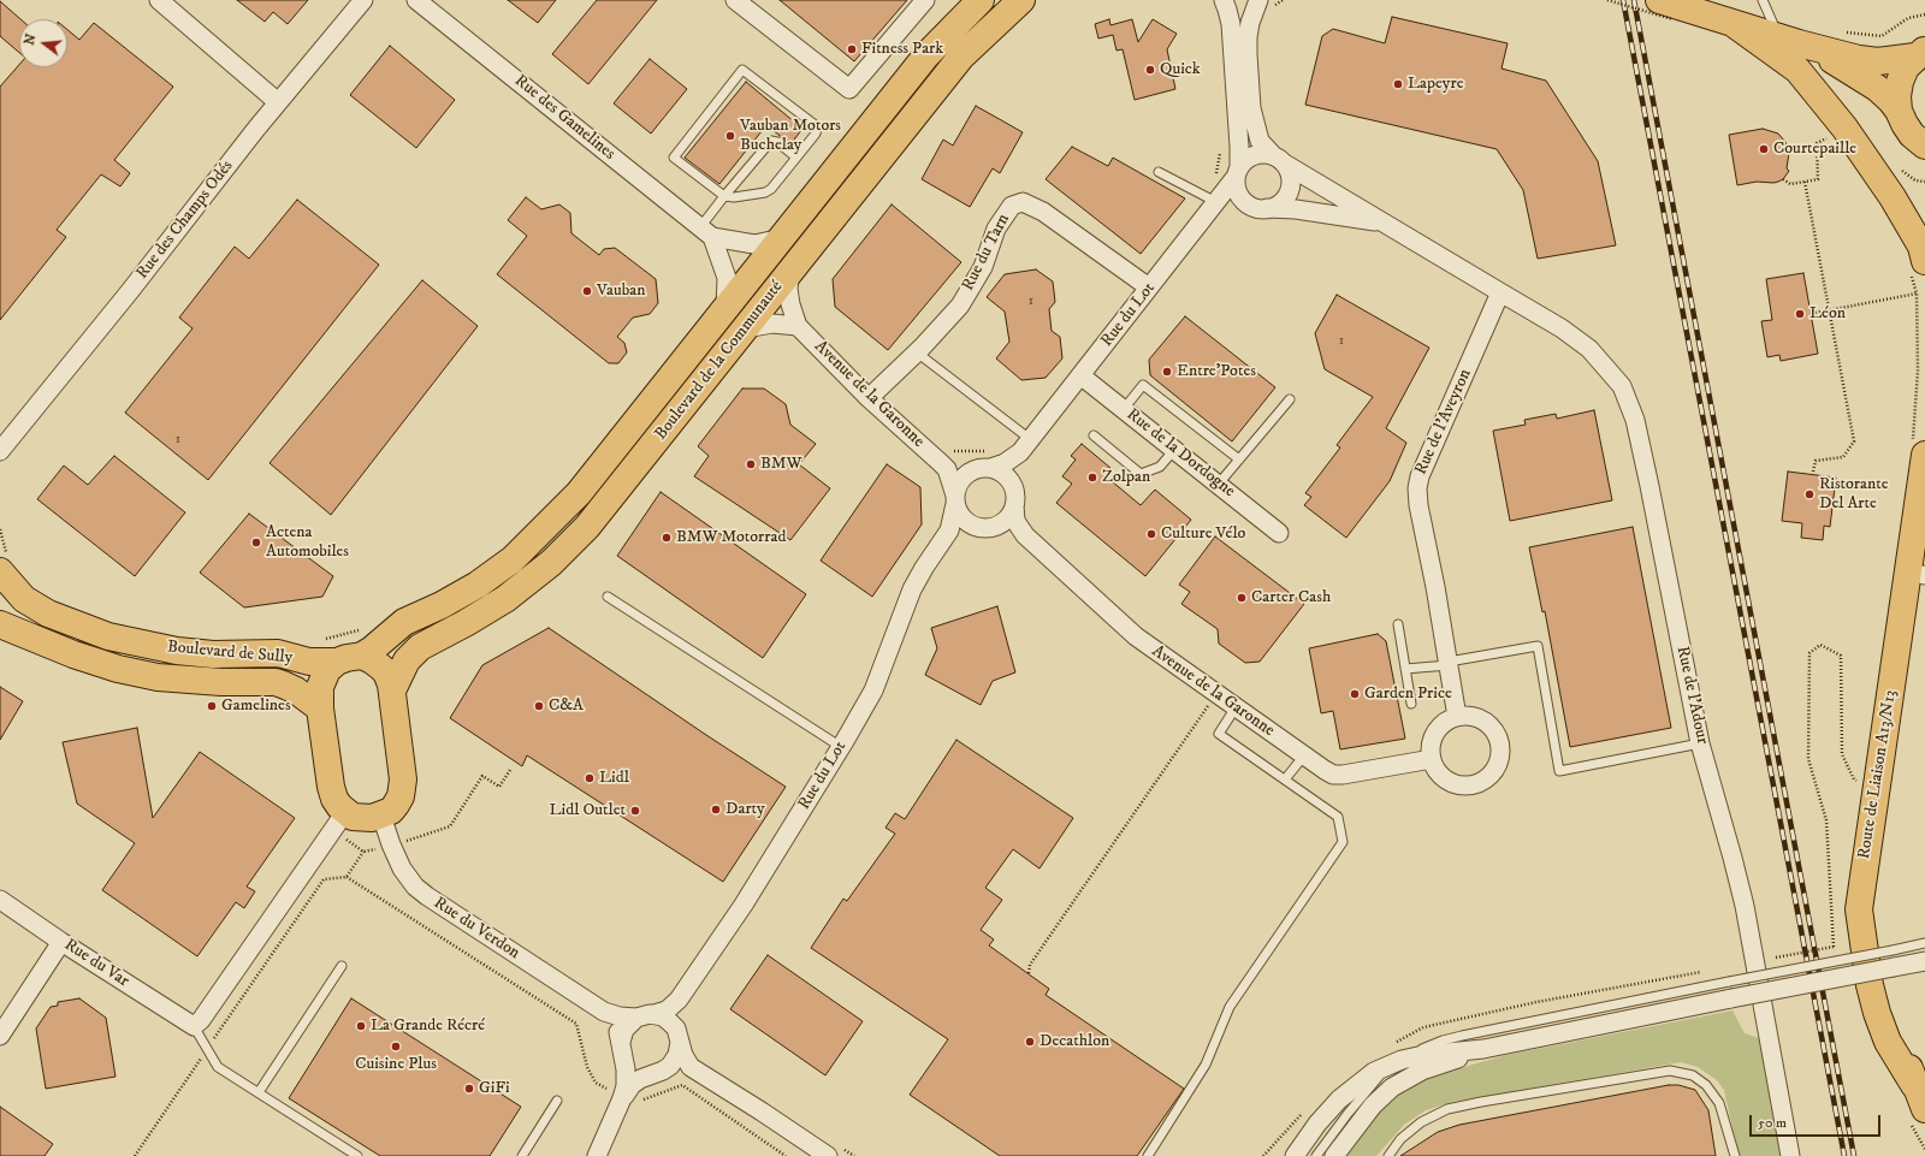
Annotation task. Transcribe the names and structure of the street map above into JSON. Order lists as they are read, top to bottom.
{
  "streets": {
    "main road": ["Boulevard de la Communauté", "Boulevard de Sully", "Route de Liaison A13/N13"],
    "street": [
      "Rue des Gamelines",
      "Rue des Champs Odés",
      "Rue du Tarn",
      "Rue du Lot",
      "Avenue de la Garonne",
      "Rue de l'Aveyron",
      "Rue de la Dordogne",
      "Rue de l'Adour",
      "Rue du Verdon",
      "Rue du Var"
    ]
  },
  "crossings": [
    ["Rue des Gamelines", "Boulevard de la Communauté"],
    ["Rue du Tarn", "Rue du Lot"],
    ["Rue du Tarn", "Avenue de la Garonne"],
    ["Rue du Lot", "Rue de la Dordogne"],
    ["Boulevard de la Communauté", "Boulevard de Sully"],
    ["Avenue de la Garonne", "Rue de l'Aveyron"],
    ["Rue de l'Aveyron", "Rue de l'Adour"]
  ],
  "places": [
    "Fitness Park",
    "Quick",
    "Lapeyre",
    "Vauban Motors Buchelay",
    "Courtepaille",
    "Vauban",
    "Léon",
    "Entre'Potes",
    "BMW",
    "Zolpan",
    "Ristorante Del Arte",
    "Culture Vélo",
    "BMW Motorrad",
    "Actena Automobiles",
    "Carter Cash",
    "Garden Price",
    "Gamelines",
    "C&A",
    "Lidl",
    "Darty",
    "Lidl Outlet",
    "La Grande Récré",
    "Decathlon",
    "Cuisine Plus",
    "GiFi"
  ],
  "house_numbers": ["1", "1", "1"],
  "scale_bar": "50 m",
  "north": "left"
}
